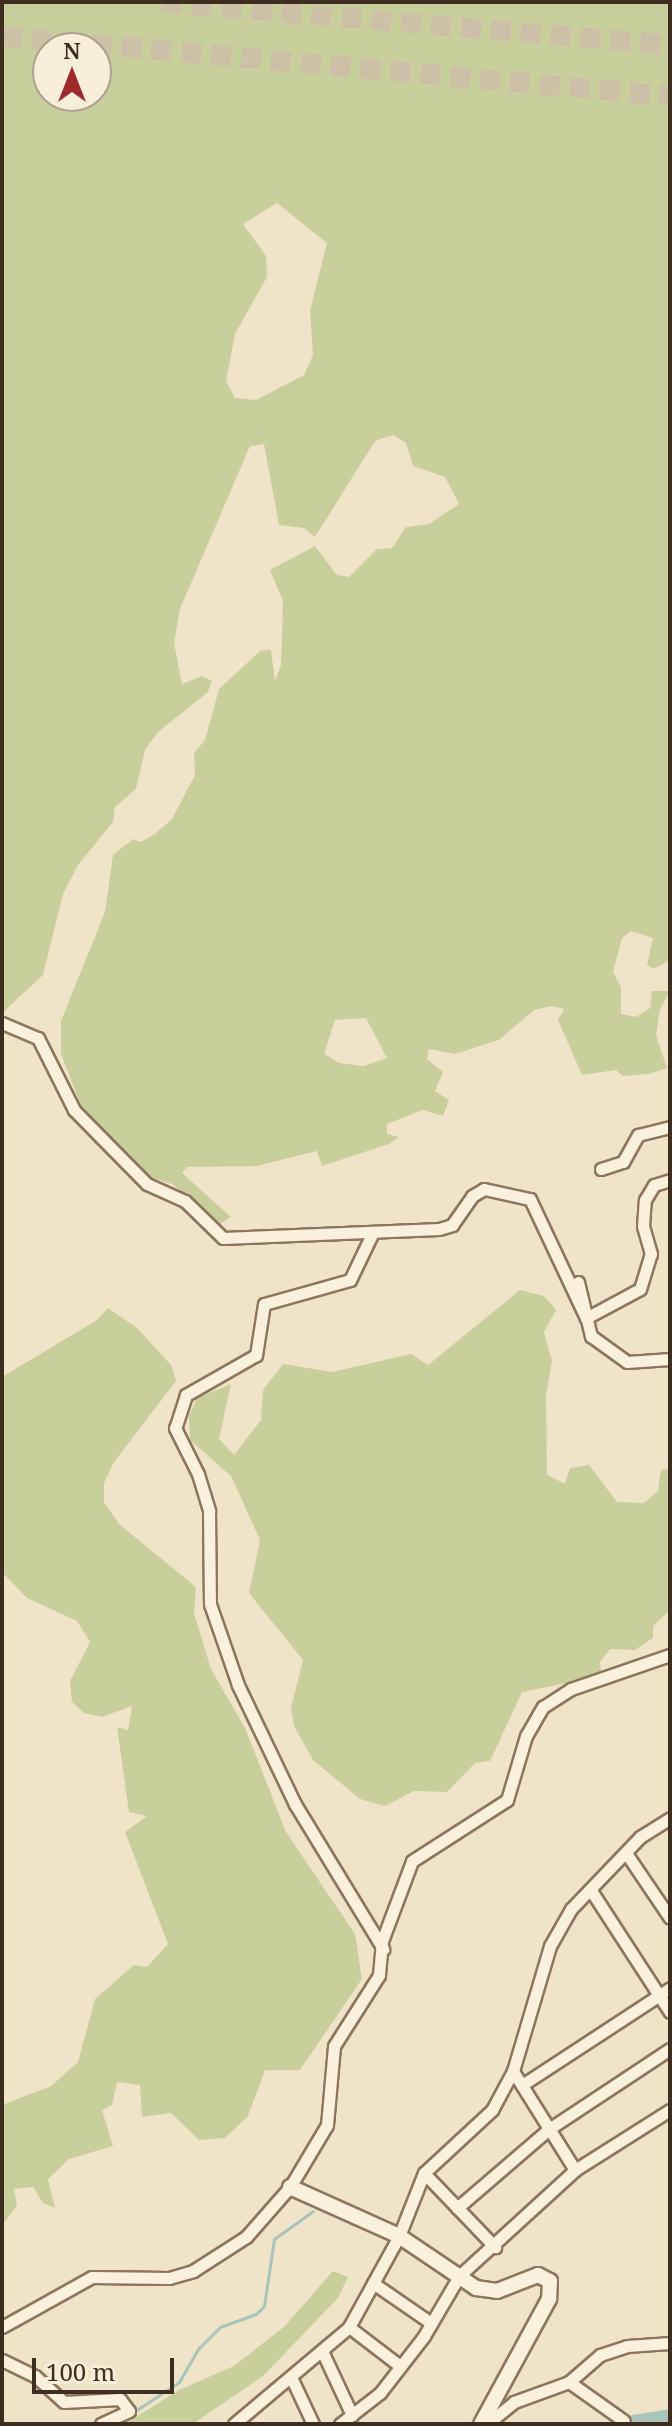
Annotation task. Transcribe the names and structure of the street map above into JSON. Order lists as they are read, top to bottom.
{
  "scale_bar": "100 m",
  "north": "top"
}
